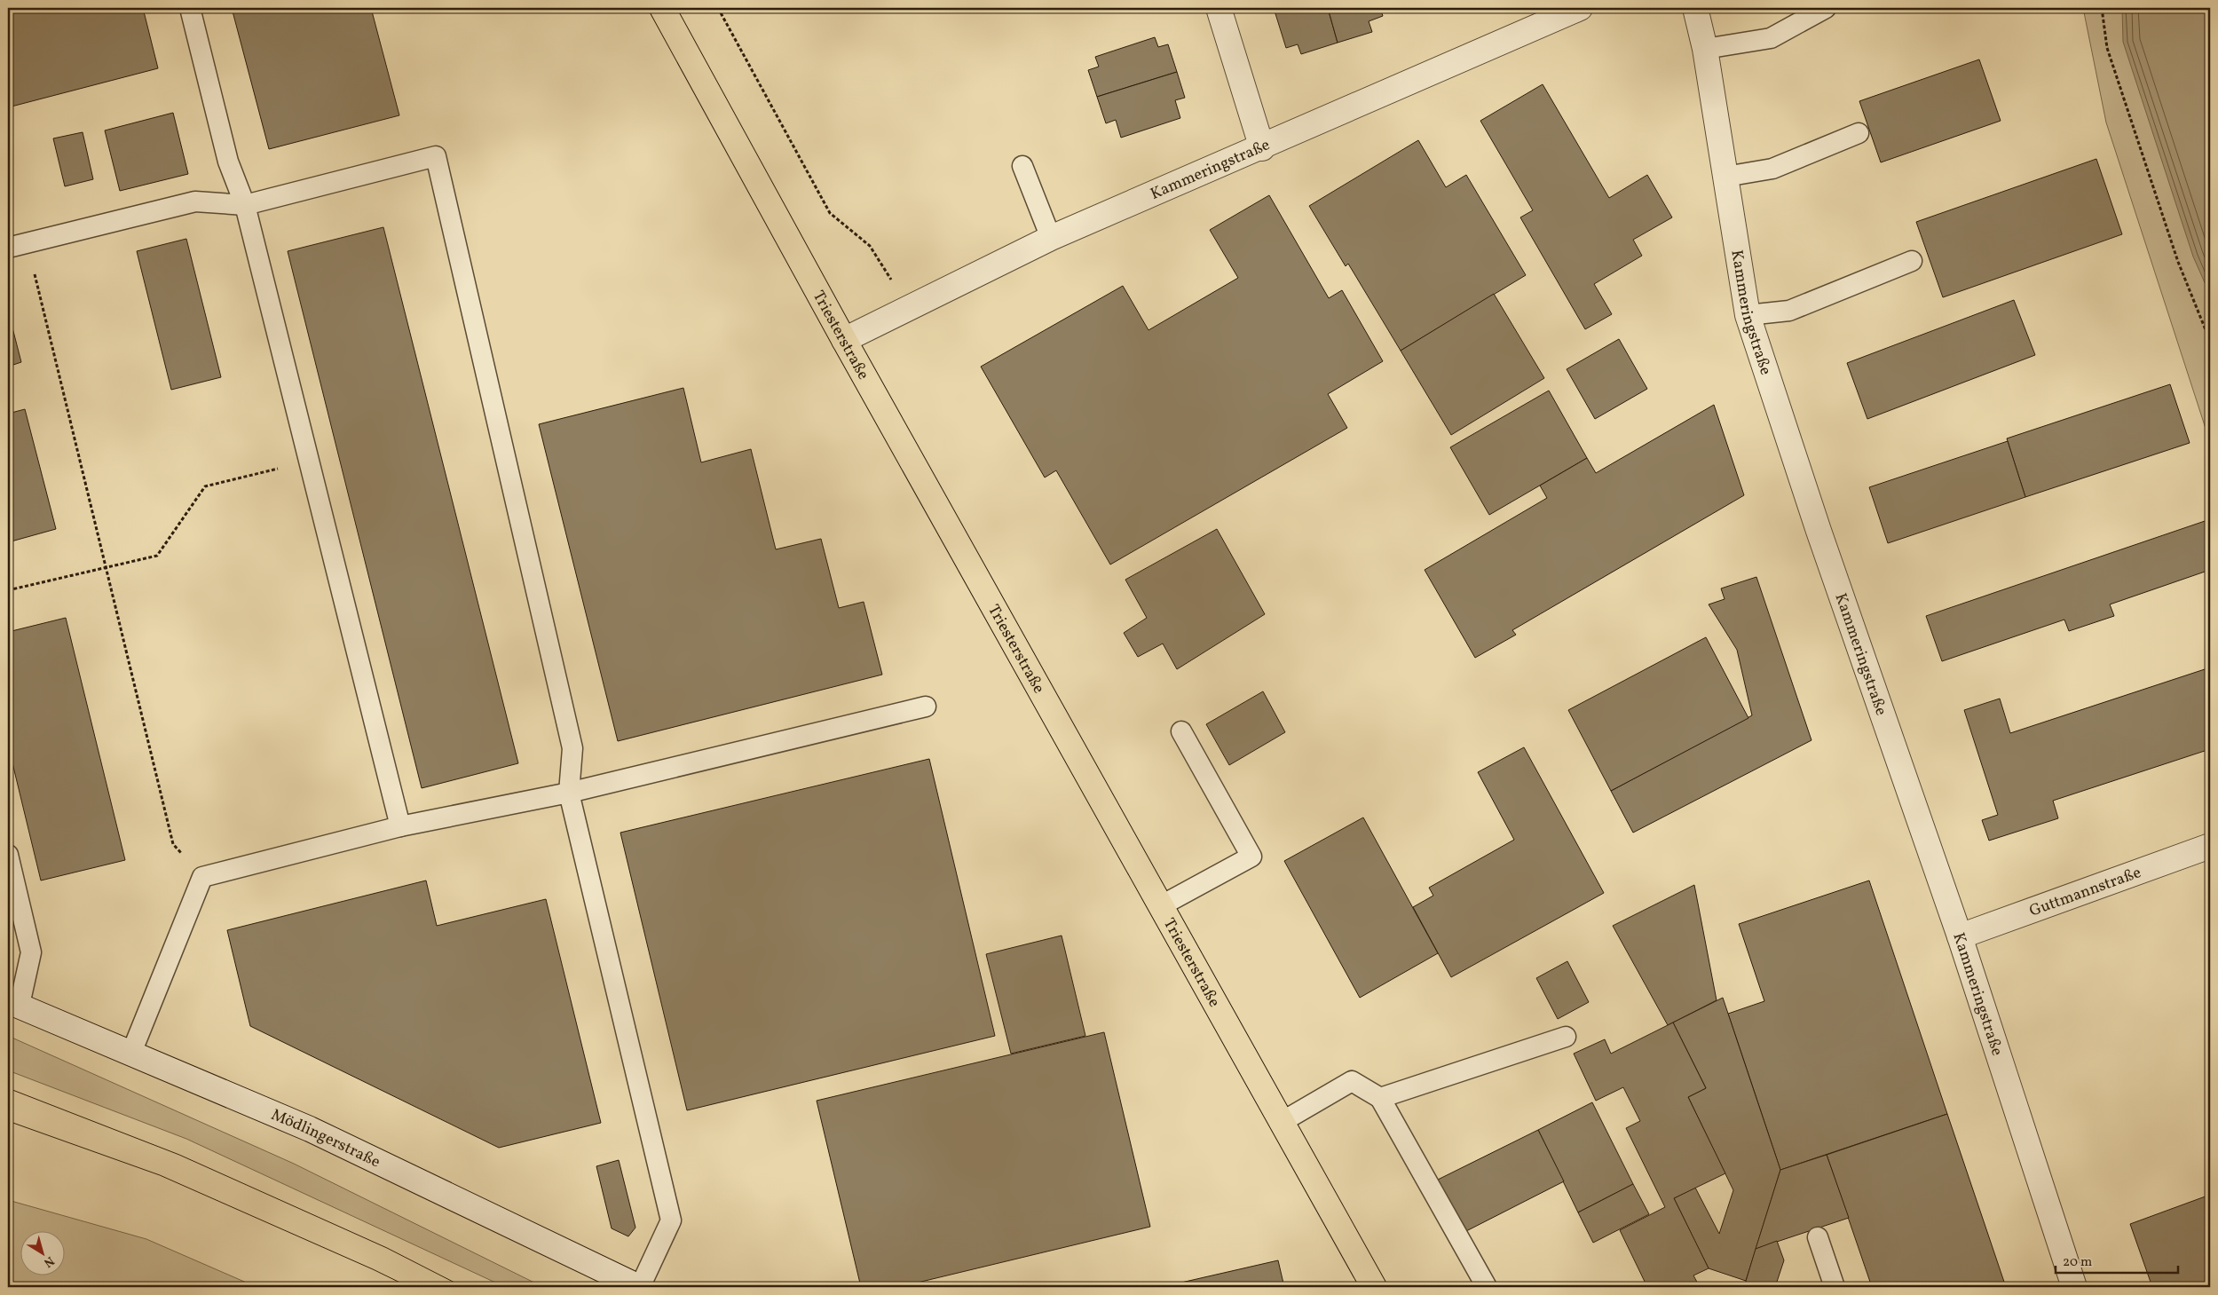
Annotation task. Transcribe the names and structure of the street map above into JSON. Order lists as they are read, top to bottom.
{
  "streets": {
    "main road": ["Triesterstraße"],
    "street": ["Kammeringstraße", "Guttmannstraße", "Mödlingerstraße"]
  },
  "crossings": [
    ["Kammeringstraße", "Triesterstraße"],
    ["Kammeringstraße", "Guttmannstraße"]
  ],
  "scale_bar": "20 m",
  "north": "bottom right"
}
